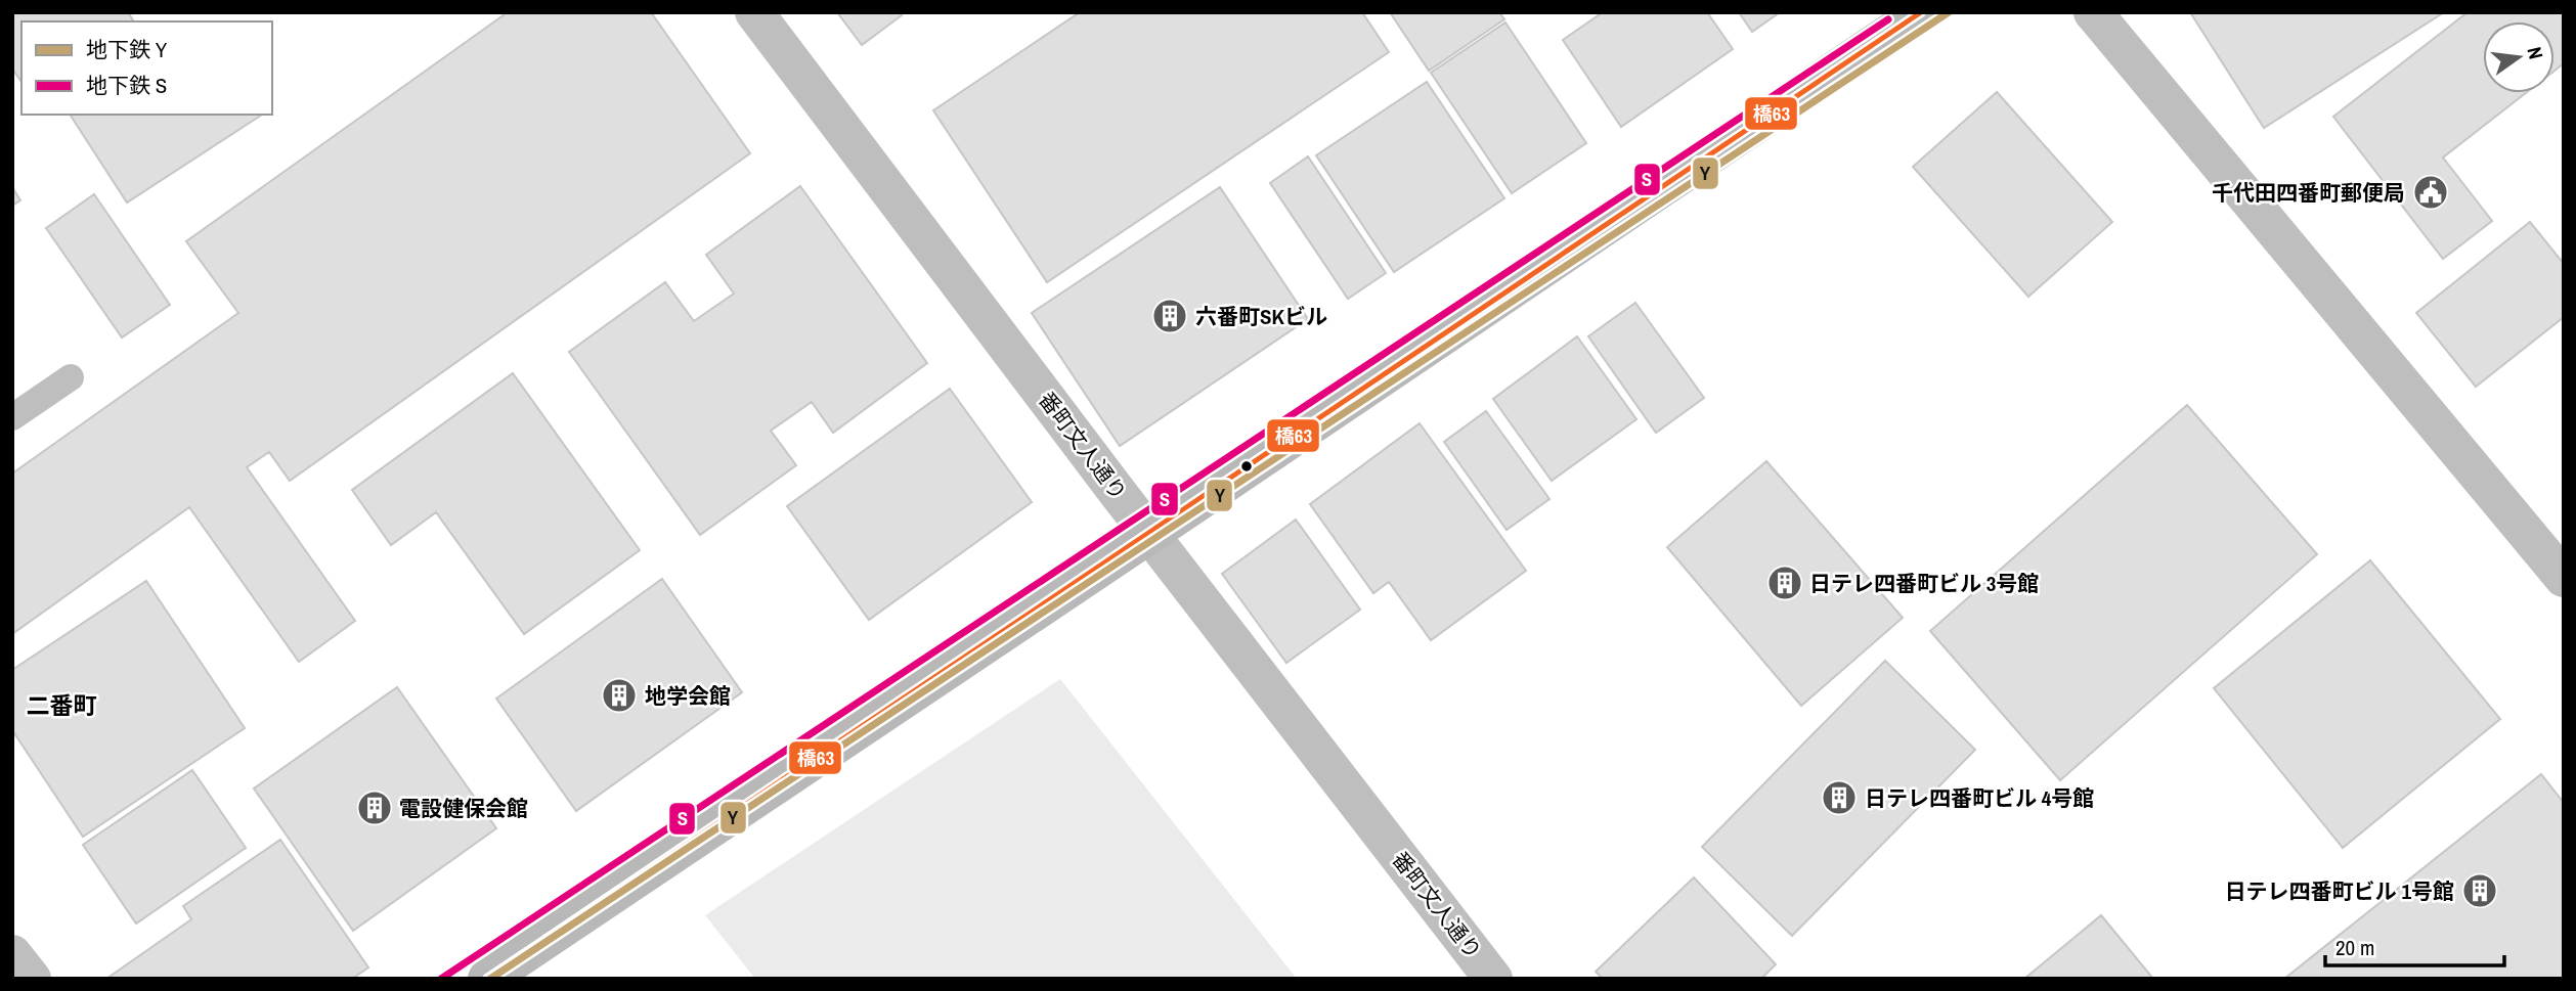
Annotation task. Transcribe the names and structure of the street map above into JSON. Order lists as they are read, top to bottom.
{
  "streets": {
    "street": ["番町文人通り"]
  },
  "districts": ["二番町"],
  "places": {
    "public building": ["千代田四番町郵便局"],
    "building": [
      "六番町SKビル",
      "日テレ四番町ビル 3号館",
      "地学会館",
      "日テレ四番町ビル 4号館",
      "電設健保会館",
      "日テレ四番町ビル 1号館"
    ]
  },
  "lines": ["metro line Y", "transit line 橋63", "metro line S"],
  "legend": ["地下鉄 Y", "地下鉄 S"],
  "scale_bar": "20 m",
  "north": "right"
}
